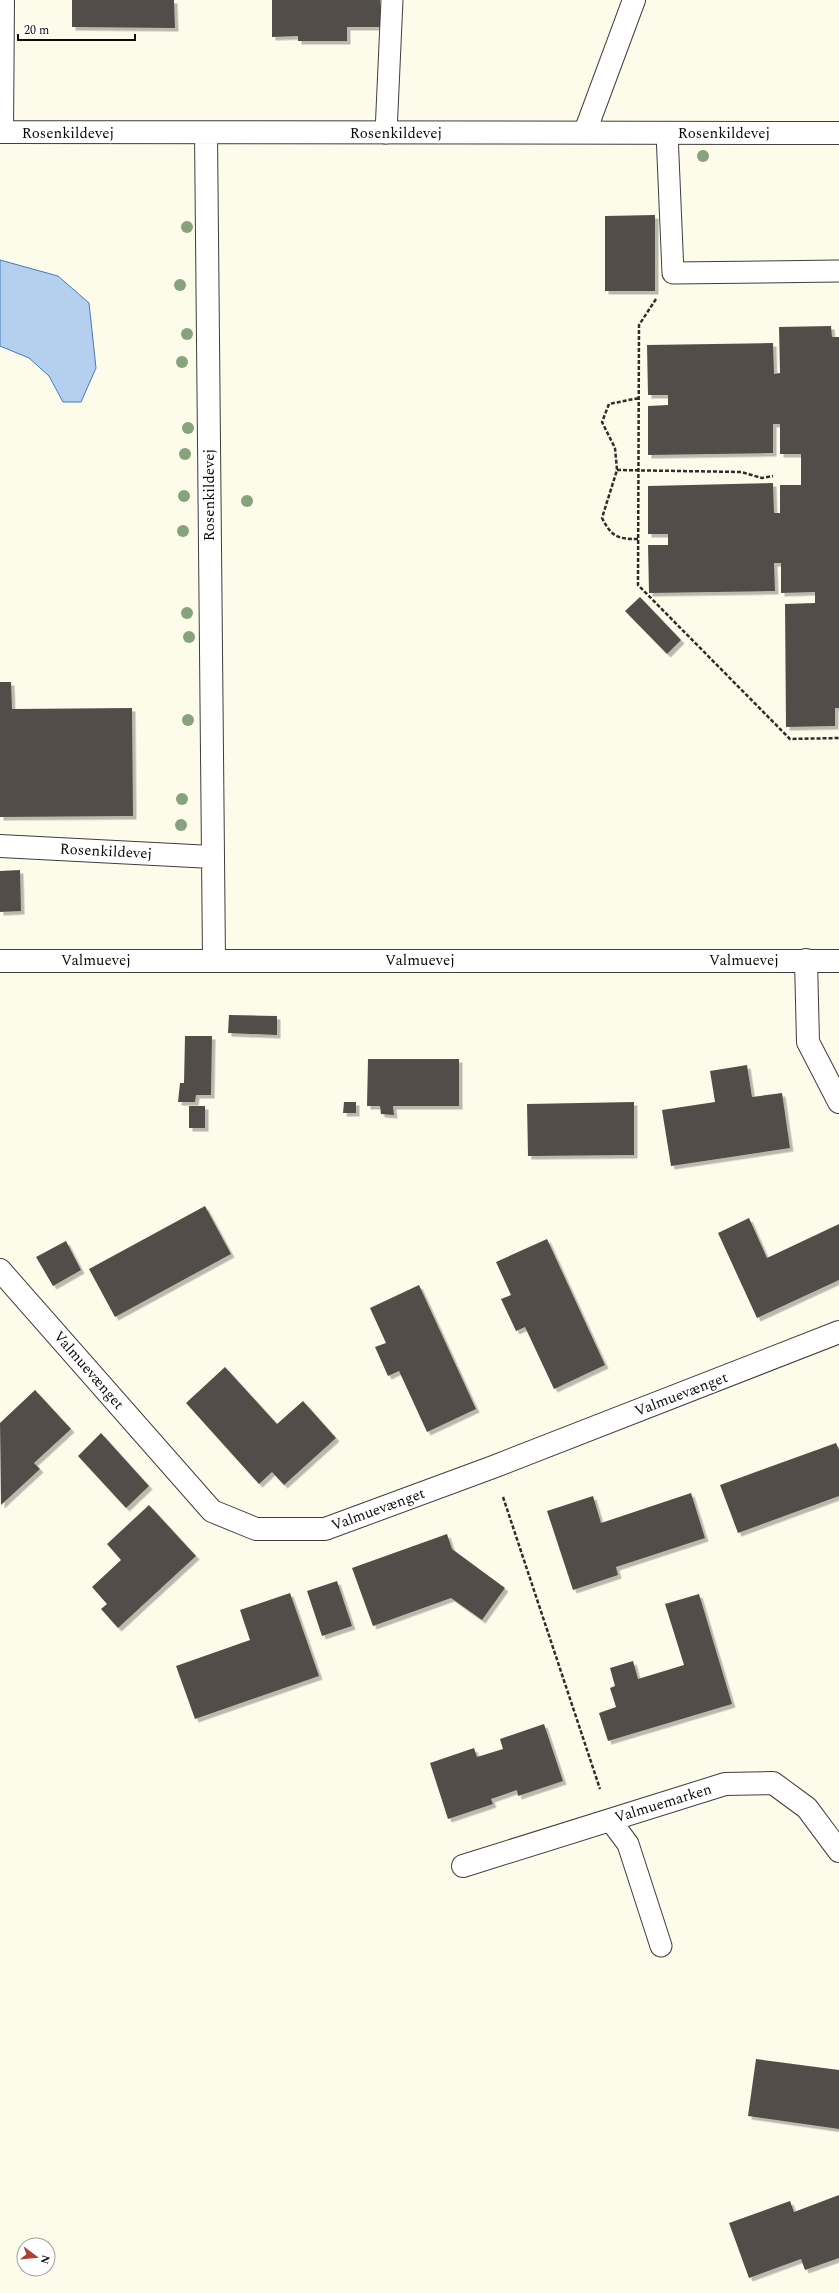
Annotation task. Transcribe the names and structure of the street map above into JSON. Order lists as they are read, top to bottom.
{
  "streets": {
    "street": [
      "Rosenkildevej",
      "Valmuevej",
      "Valmuevænget",
      "Valmuemarken"
    ]
  },
  "crossings": [
    ["Rosenkildevej", "Valmuevej"]
  ],
  "scale_bar": "20 m",
  "north": "right"
}
